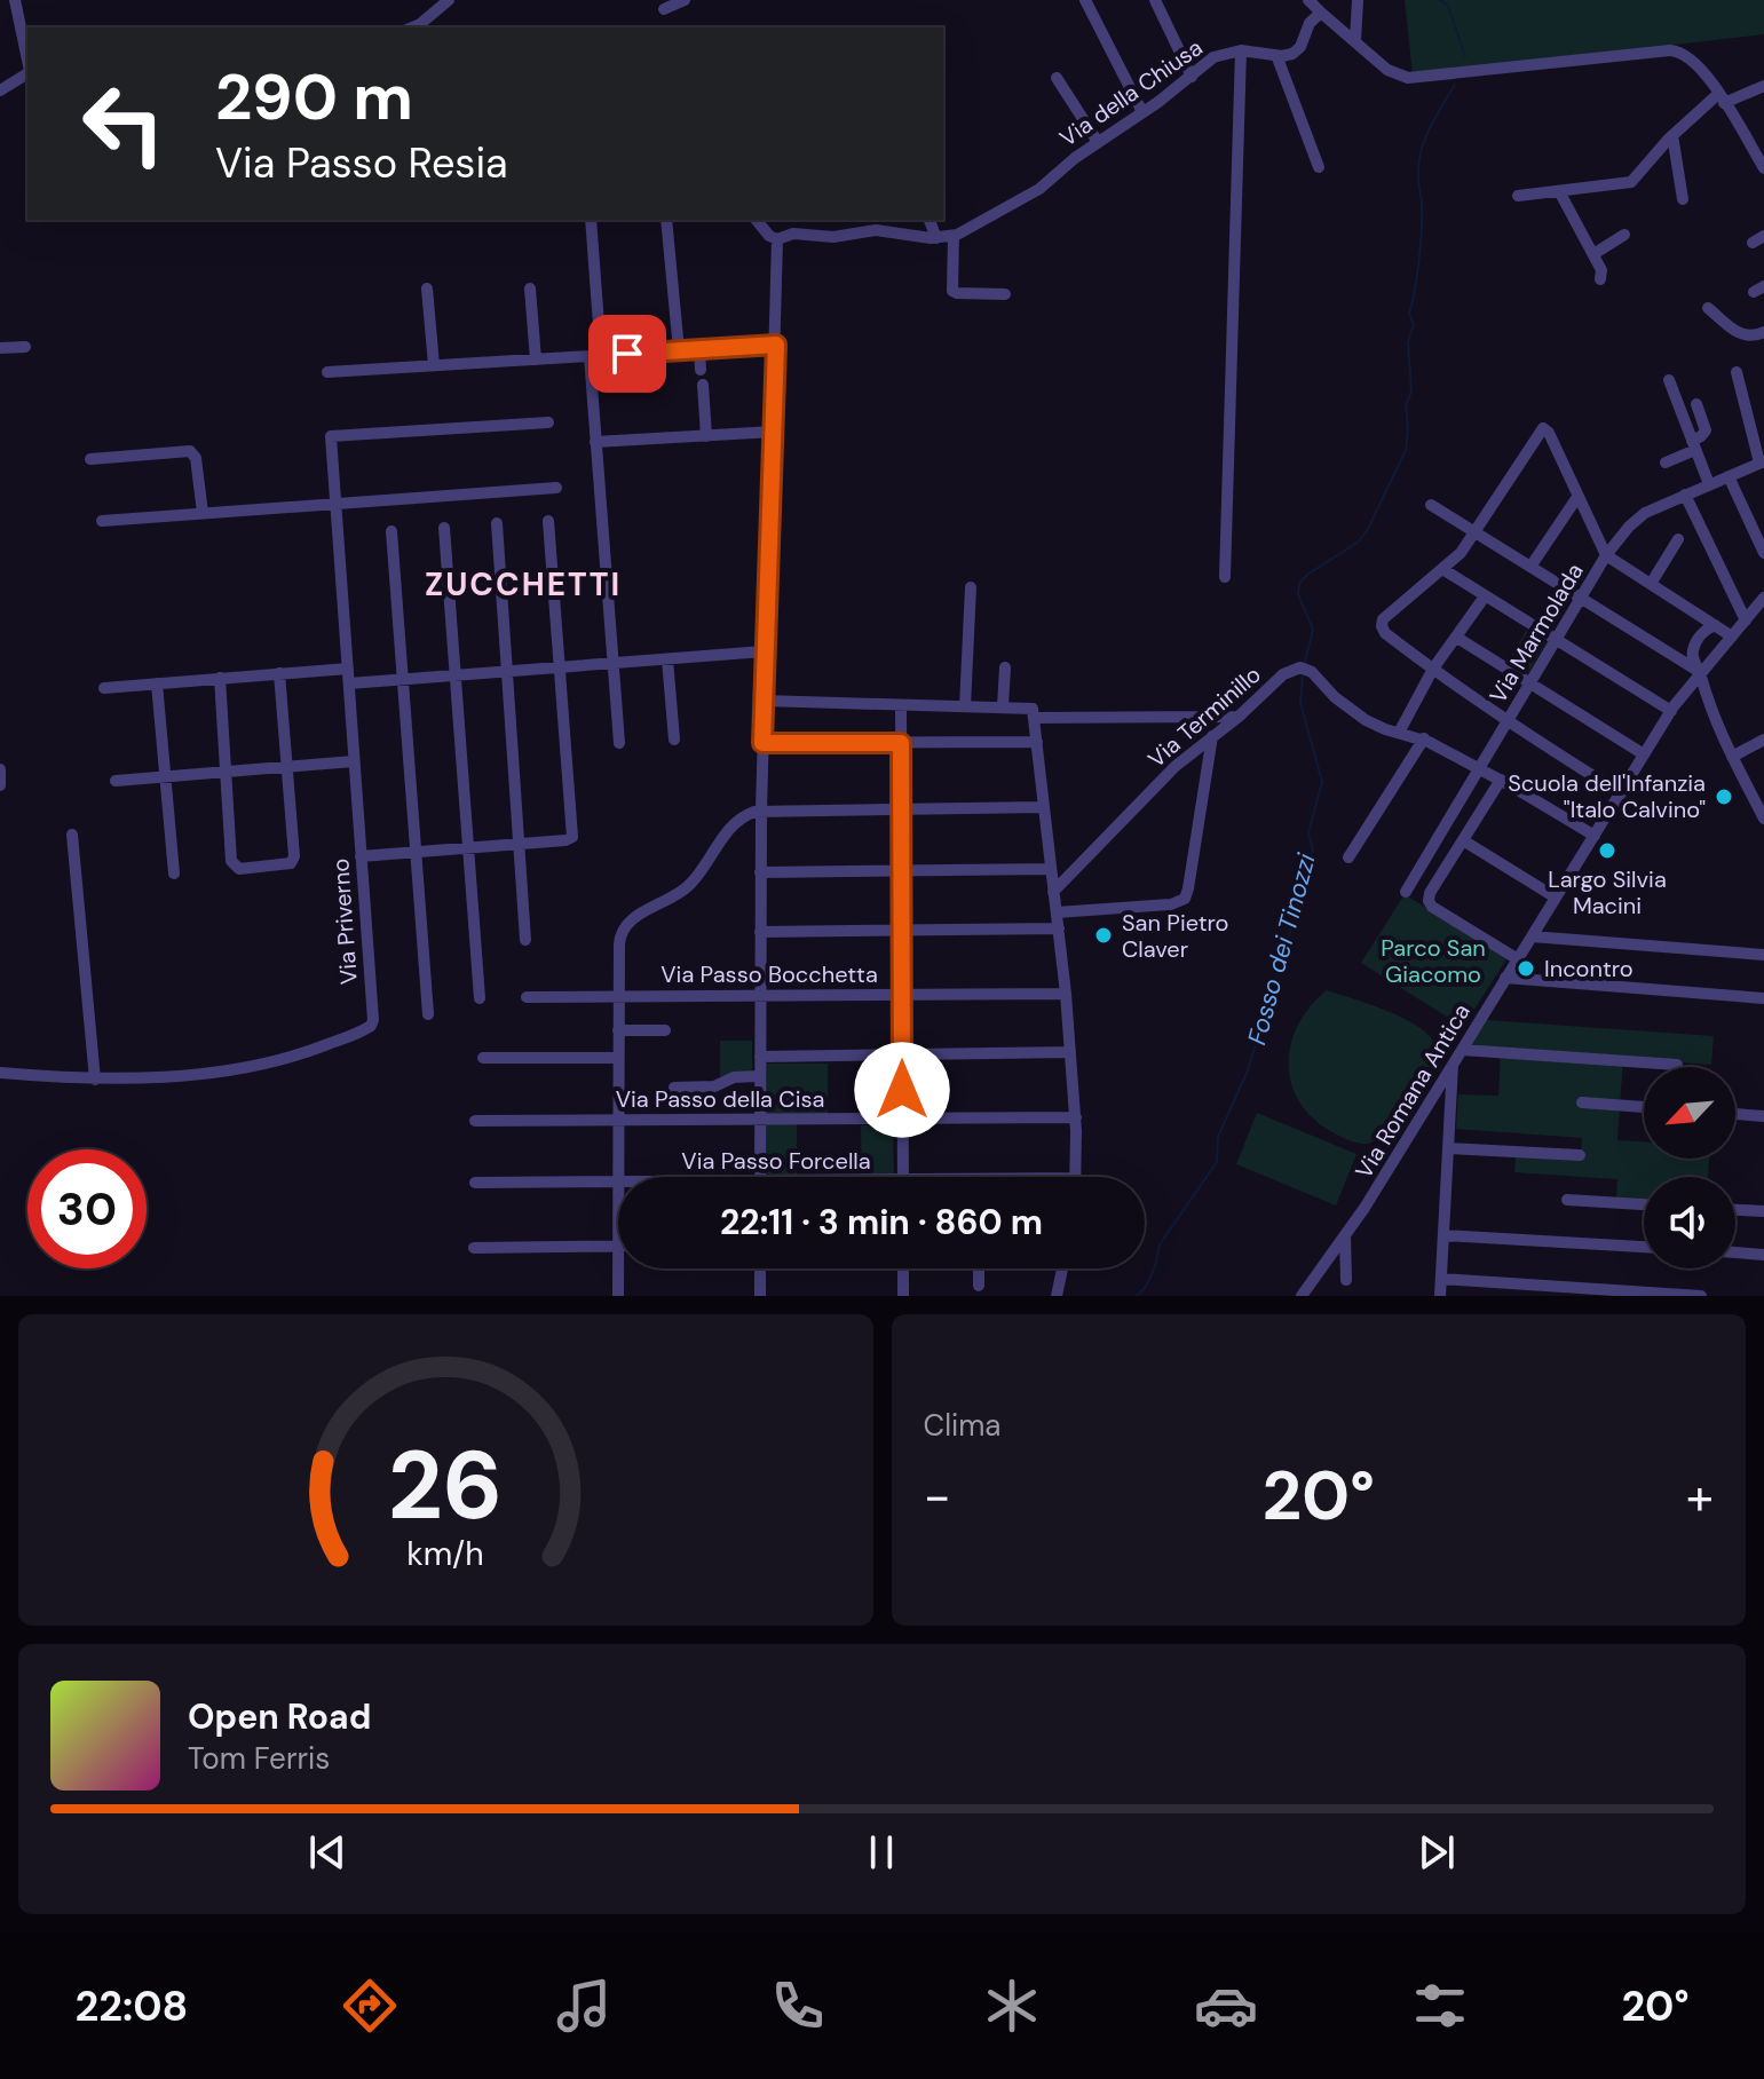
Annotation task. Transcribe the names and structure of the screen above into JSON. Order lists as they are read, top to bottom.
{
  "streets": {
    "street": [
      "Via della Chiusa",
      "Via Marmolada",
      "Via Terminillo",
      "Via Priverno",
      "Via Passo Bocchetta",
      "Via Romana Antica",
      "Via Passo della Cisa",
      "Via Passo Forcella"
    ]
  },
  "crossings": [
    ["Via Marmolada", "Via Terminillo"],
    ["Via Terminillo", "Via Romana Antica"]
  ],
  "districts": ["ZUCCHETTI"],
  "water": ["Fosso dei Tinozzi"],
  "parks": ["Parco San Giacomo"],
  "places": [
    "Scuola dell'Infanzia \"Italo Calvino\"",
    "Largo Silvia Macini",
    "San Pietro Claver",
    "Incontro"
  ],
  "north": "bottom left",
  "page": {
    "turn": ["290 m", "Via Passo Resia"],
    "limit": "30",
    "trip": "22:11 · 3 min · 860 m",
    "tile": "Clima",
    "heat": ["−", "20°", "+"],
    "song": ["Open Road", "Tom Ferris"],
    "tabs": ["22:08", "20°"],
    "gauge": ["26", "km/h"]
  }
}
